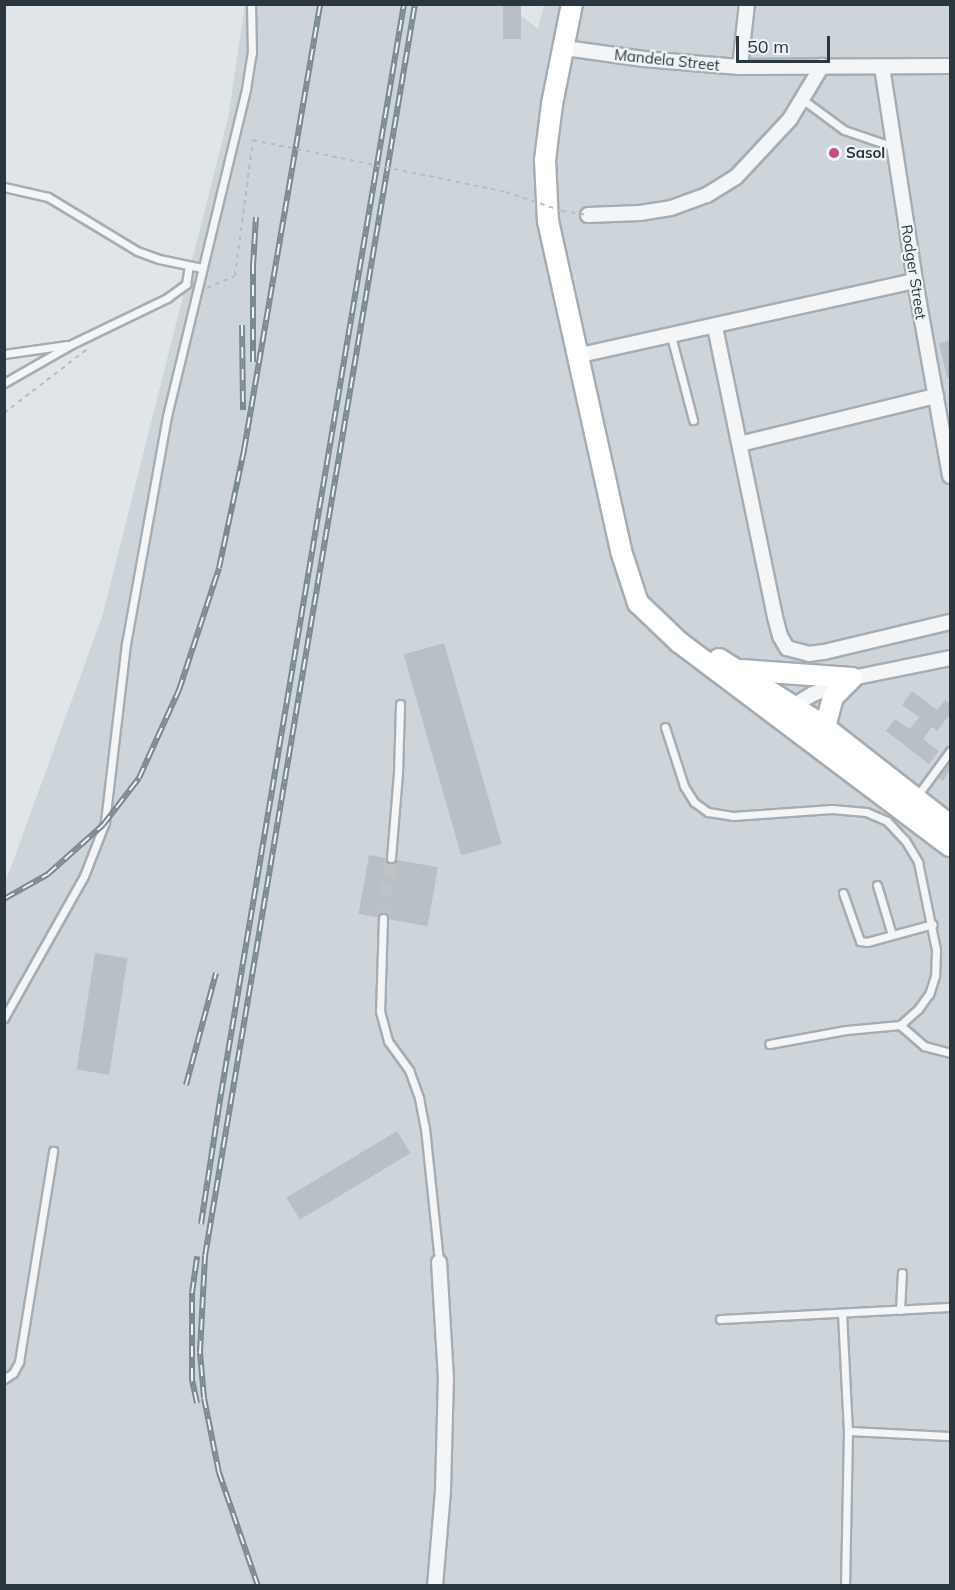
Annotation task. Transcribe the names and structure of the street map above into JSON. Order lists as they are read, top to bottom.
{
  "streets": {
    "street": ["Mandela Street", "Rodger Street"]
  },
  "crossings": [
    ["Mandela Street", "Rodger Street"]
  ],
  "places": ["Sasol"],
  "scale_bar": "50 m"
}
